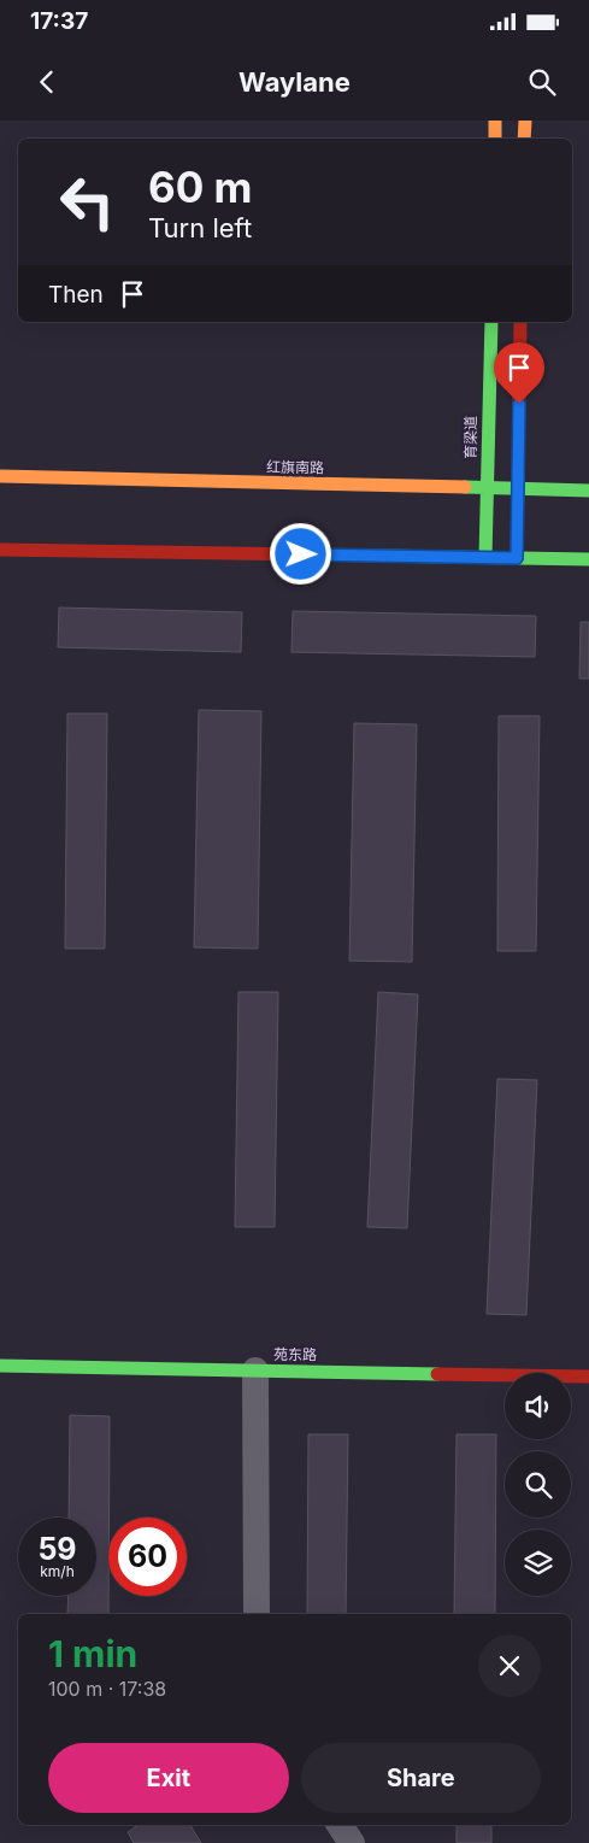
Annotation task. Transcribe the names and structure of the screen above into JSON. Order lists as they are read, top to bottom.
{
  "streets": {
    "main road": ["育梁道", "红旗南路", "苑东路"]
  },
  "crossings": [
    ["育梁道", "红旗南路"]
  ],
  "page": {
    "status": "17:37",
    "header": "Waylane",
    "turn": ["60 m", "Turn left"],
    "then": "Then",
    "speed": "59 km/h",
    "limit": "60",
    "heading": ["1 min", "100 m · 17:38"],
    "buttons": ["Exit", "Share"]
  }
}
